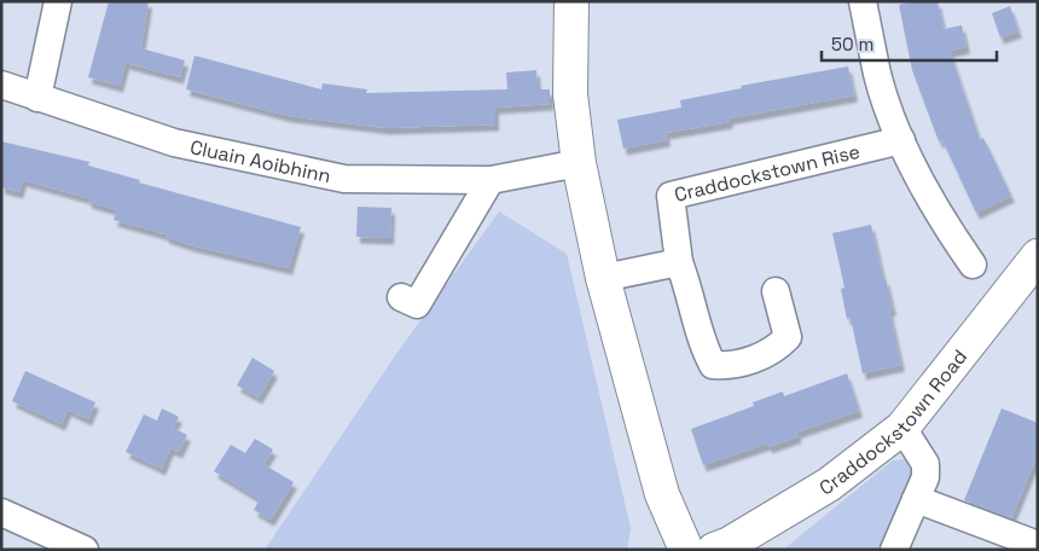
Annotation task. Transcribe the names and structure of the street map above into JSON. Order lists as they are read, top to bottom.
{
  "streets": {
    "main road": ["Craddockstown Road"],
    "street": ["Cluain Aoibhinn", "Craddockstown Rise"]
  },
  "scale_bar": "50 m"
}
